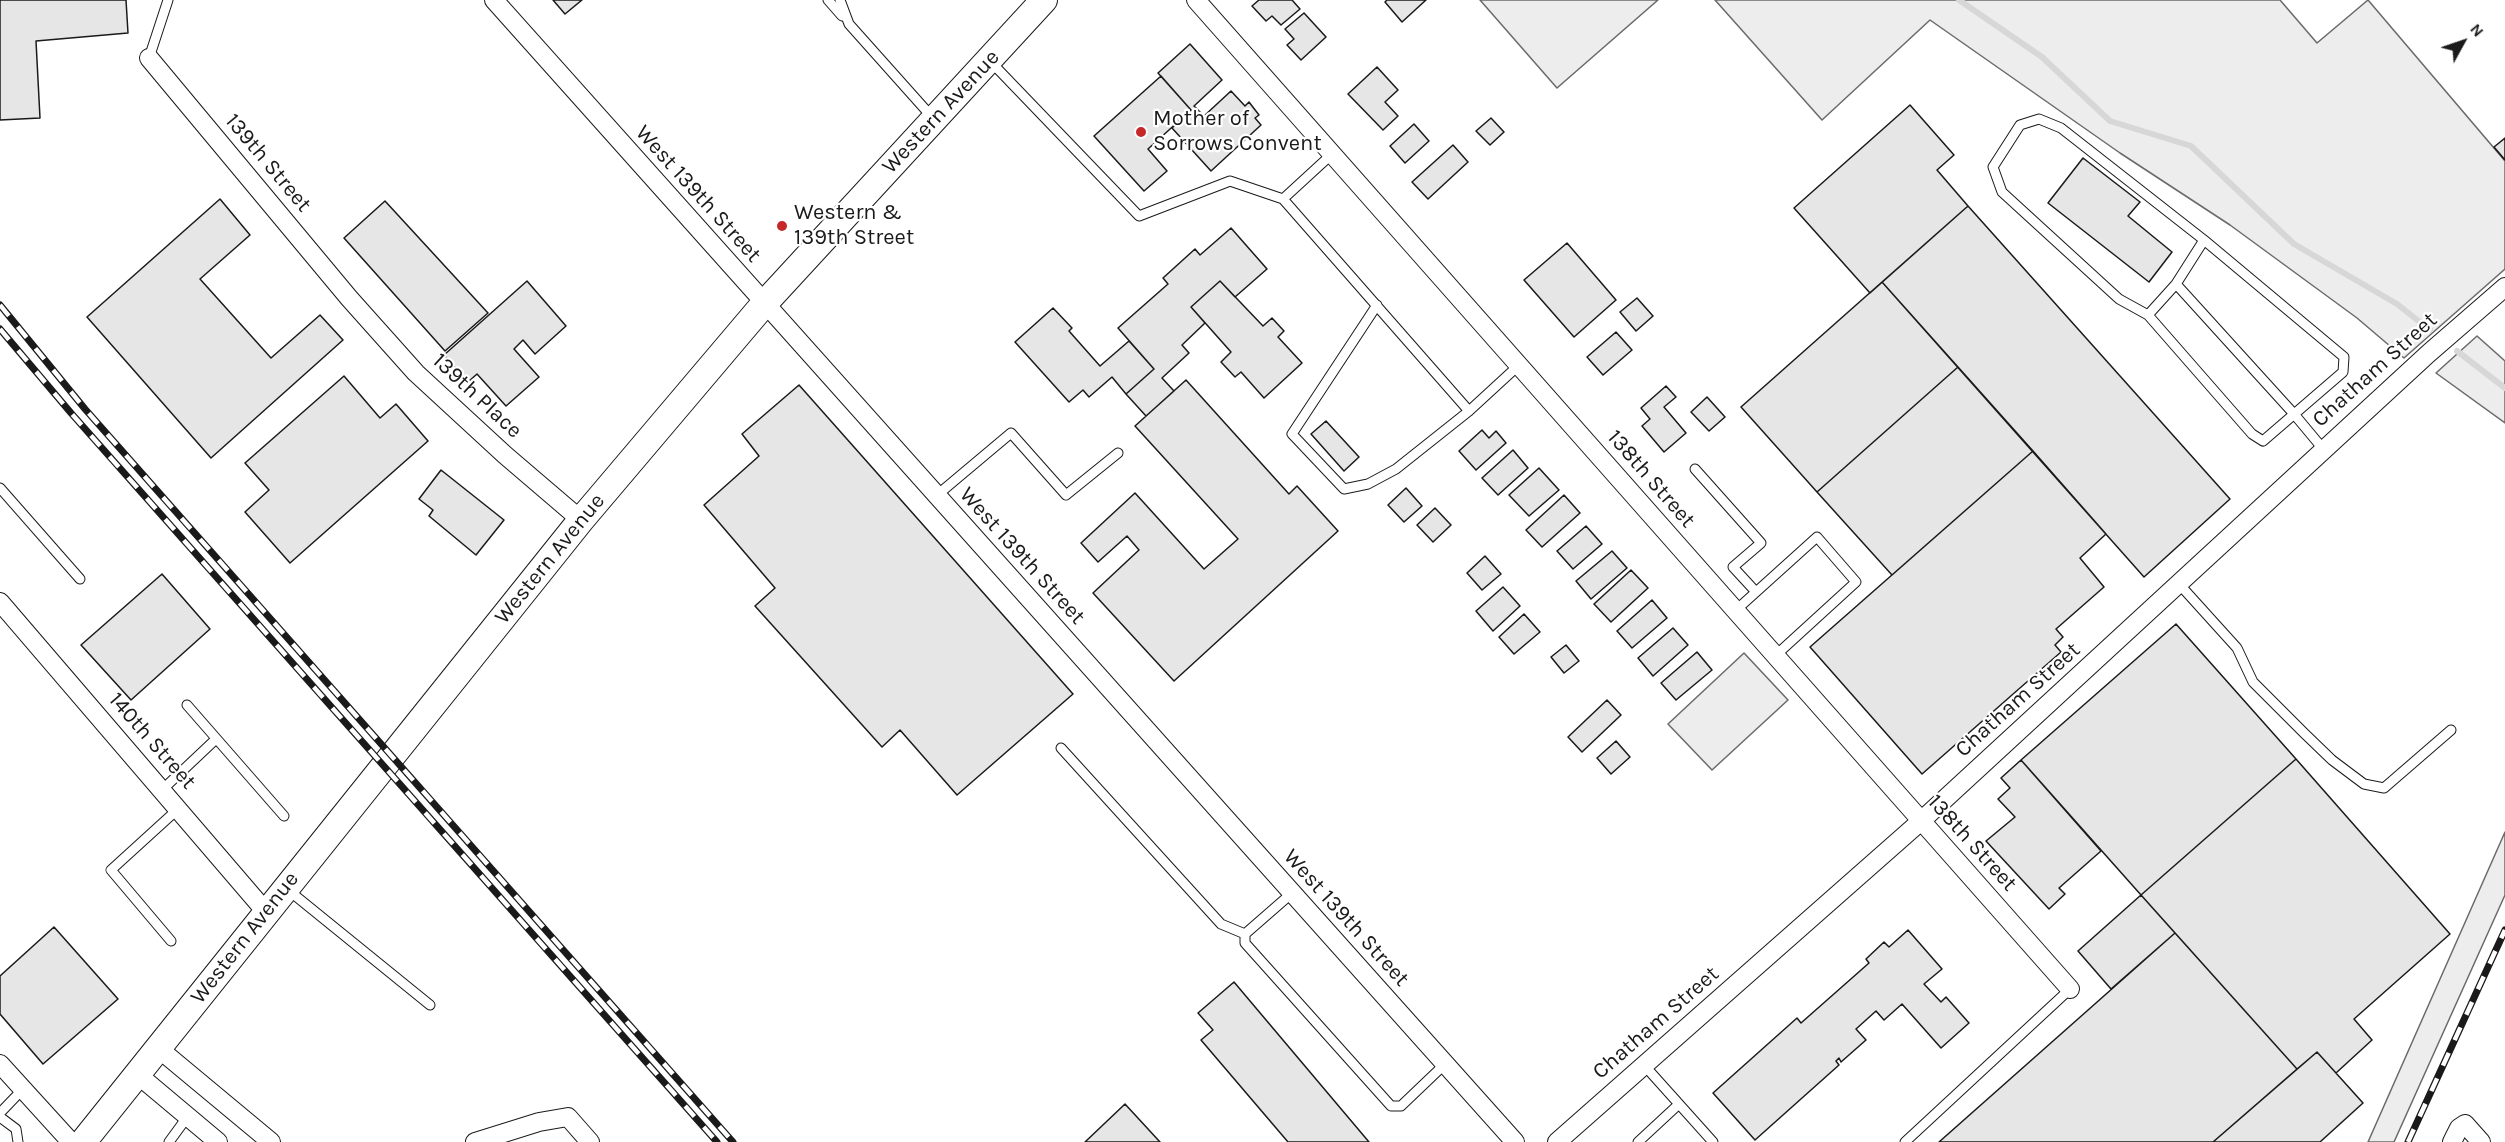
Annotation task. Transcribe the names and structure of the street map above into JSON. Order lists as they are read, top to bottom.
{
  "streets": {
    "main road": ["Western Avenue"],
    "street": [
      "139th Street",
      "West 139th Street",
      "Chatham Street",
      "139th Place",
      "138th Street",
      "140th Street"
    ]
  },
  "crossings": [
    ["Western Avenue", "West 139th Street"],
    ["Western Avenue", "139th Place"],
    ["Western Avenue", "140th Street"],
    ["139th Street", "139th Place"],
    ["Chatham Street", "138th Street"]
  ],
  "places": ["Mother of Sorrows Convent", "Western & 139th Street"],
  "north": "top right"
}
